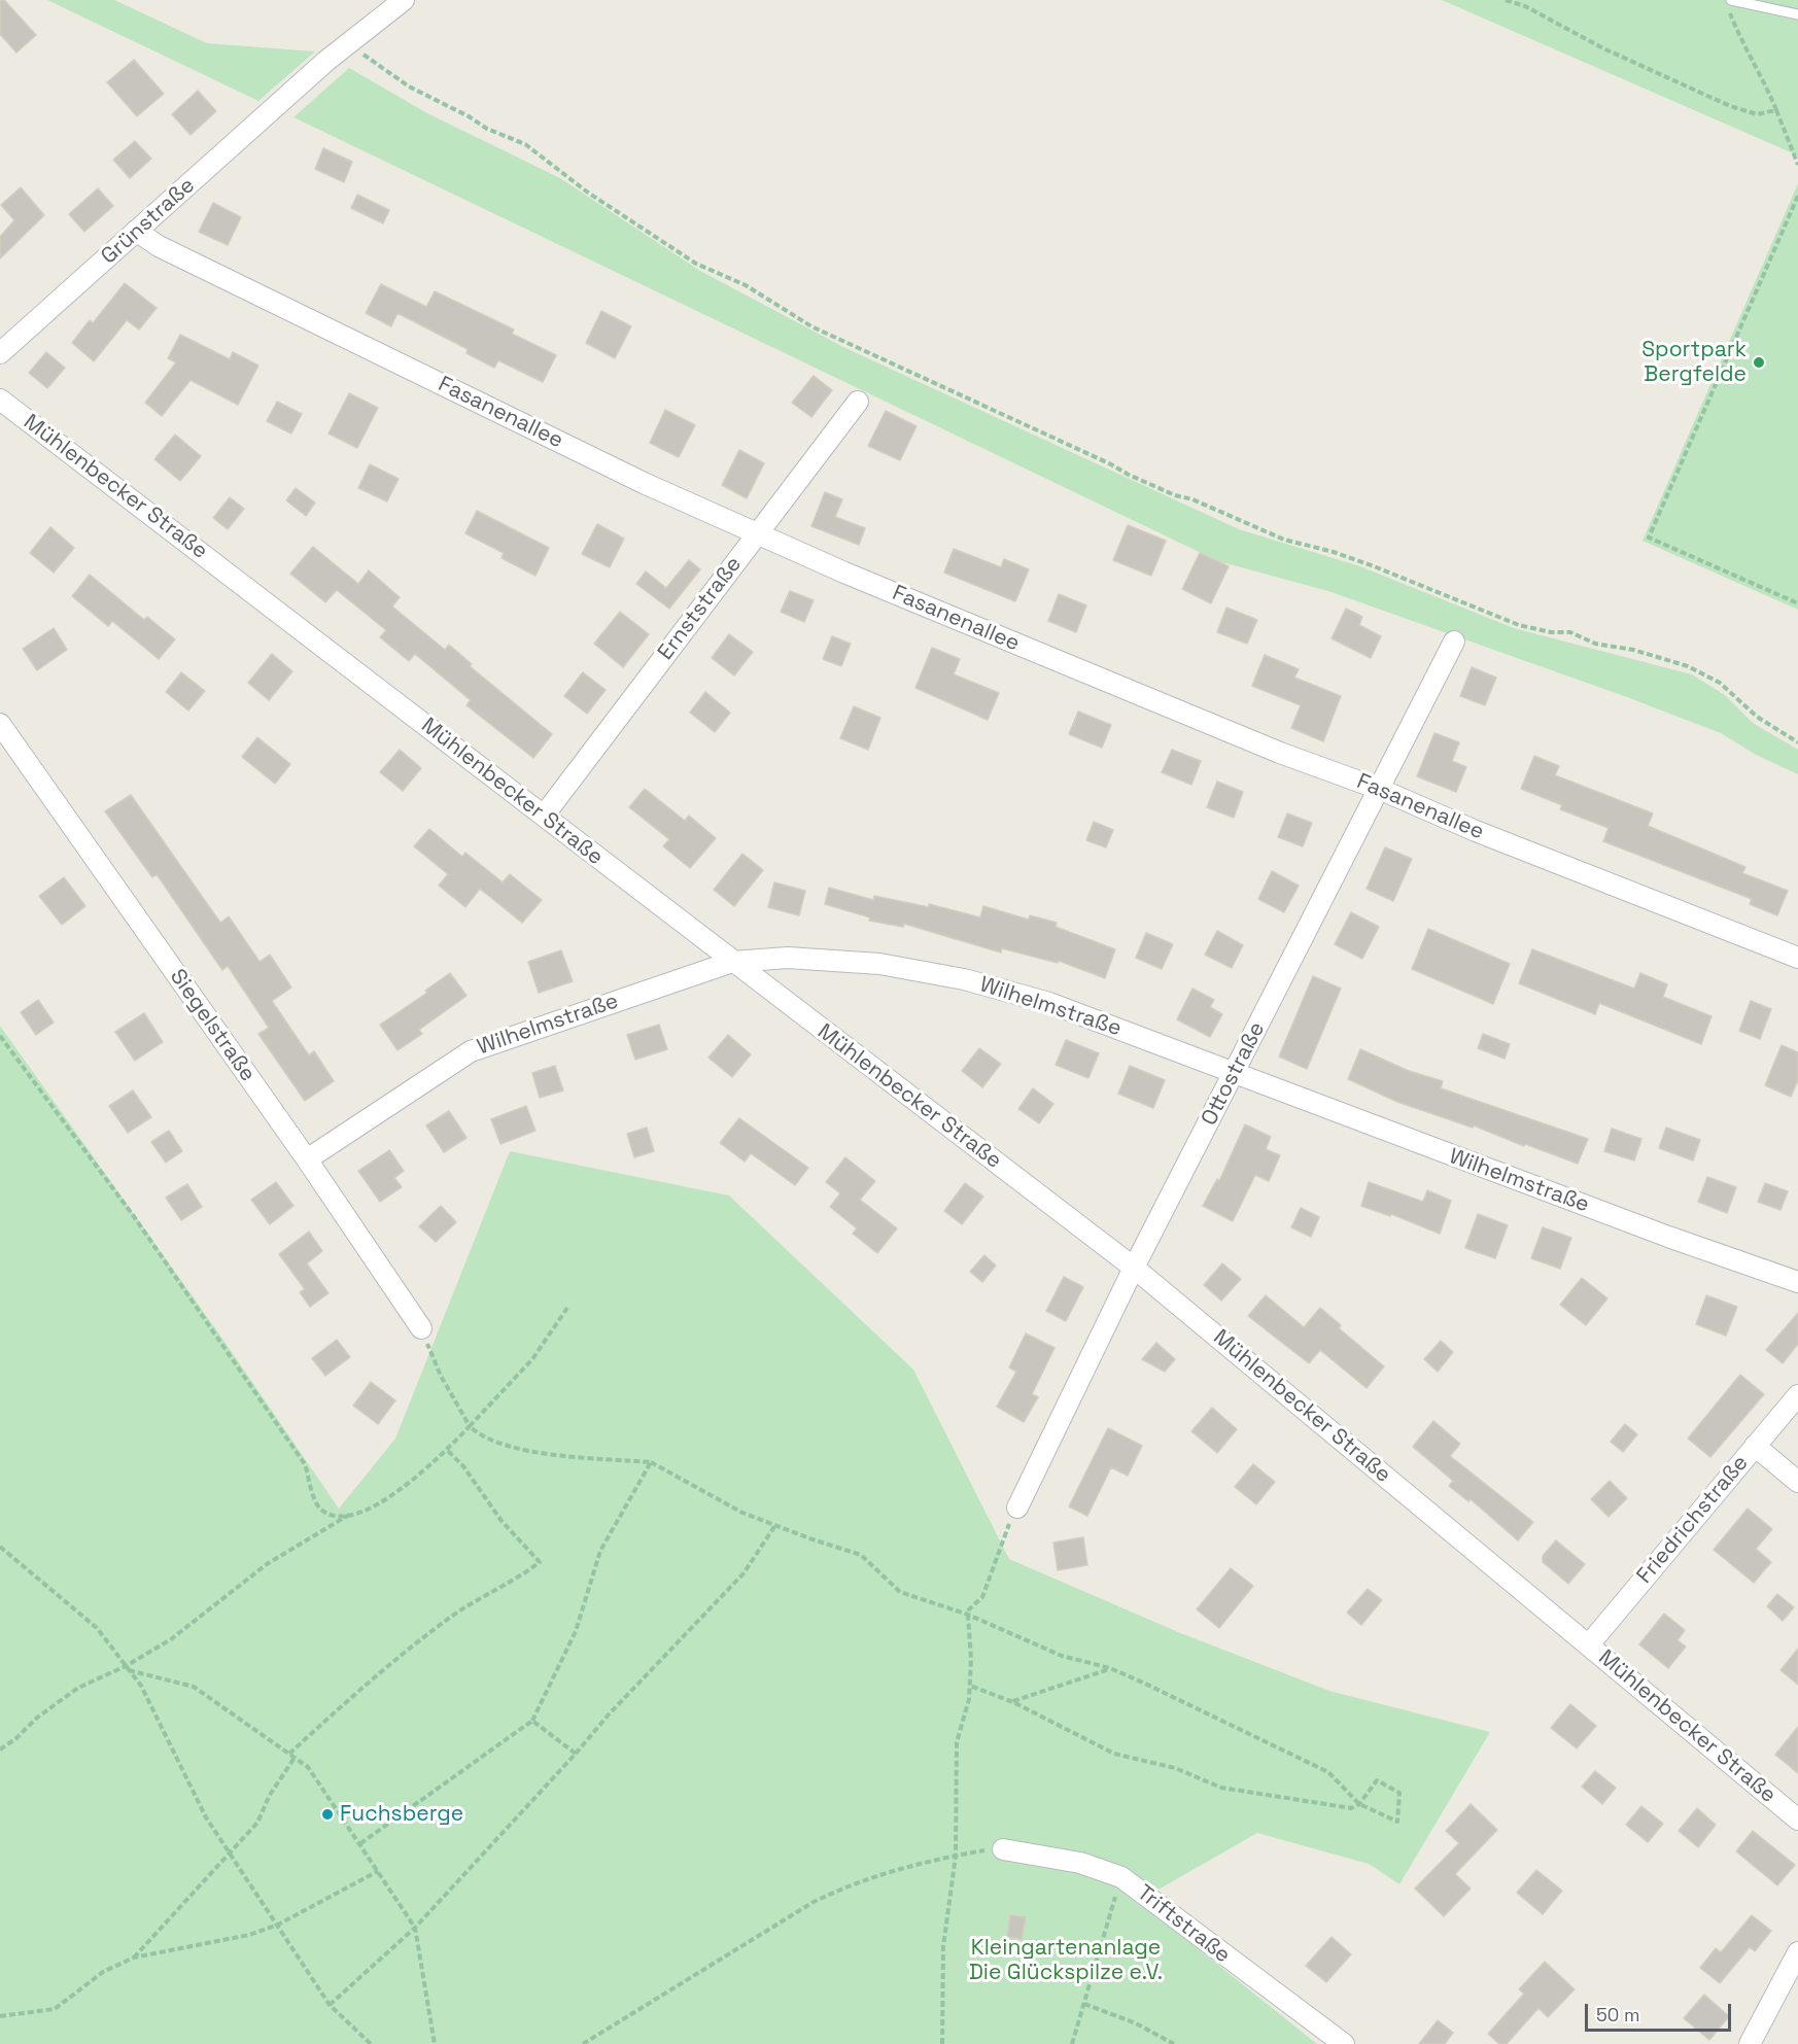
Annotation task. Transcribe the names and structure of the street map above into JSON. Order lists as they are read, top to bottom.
{
  "streets": {
    "street": [
      "Grünstraße",
      "Fasanenallee",
      "Mühlenbecker Straße",
      "Ernststraße",
      "Wilhelmstraße",
      "Siegelstraße",
      "Ottostraße",
      "Friedrichstraße",
      "Triftstraße"
    ]
  },
  "crossings": [
    ["Grünstraße", "Fasanenallee"],
    ["Fasanenallee", "Ernststraße"],
    ["Fasanenallee", "Ottostraße"],
    ["Mühlenbecker Straße", "Ernststraße"],
    ["Mühlenbecker Straße", "Wilhelmstraße"],
    ["Mühlenbecker Straße", "Ottostraße"],
    ["Mühlenbecker Straße", "Friedrichstraße"],
    ["Wilhelmstraße", "Siegelstraße"],
    ["Wilhelmstraße", "Ottostraße"]
  ],
  "parks": ["Kleingartenanlage Die Glückspilze e.V."],
  "places": ["Sportpark Bergfelde", "Fuchsberge"],
  "scale_bar": "50 m"
}
